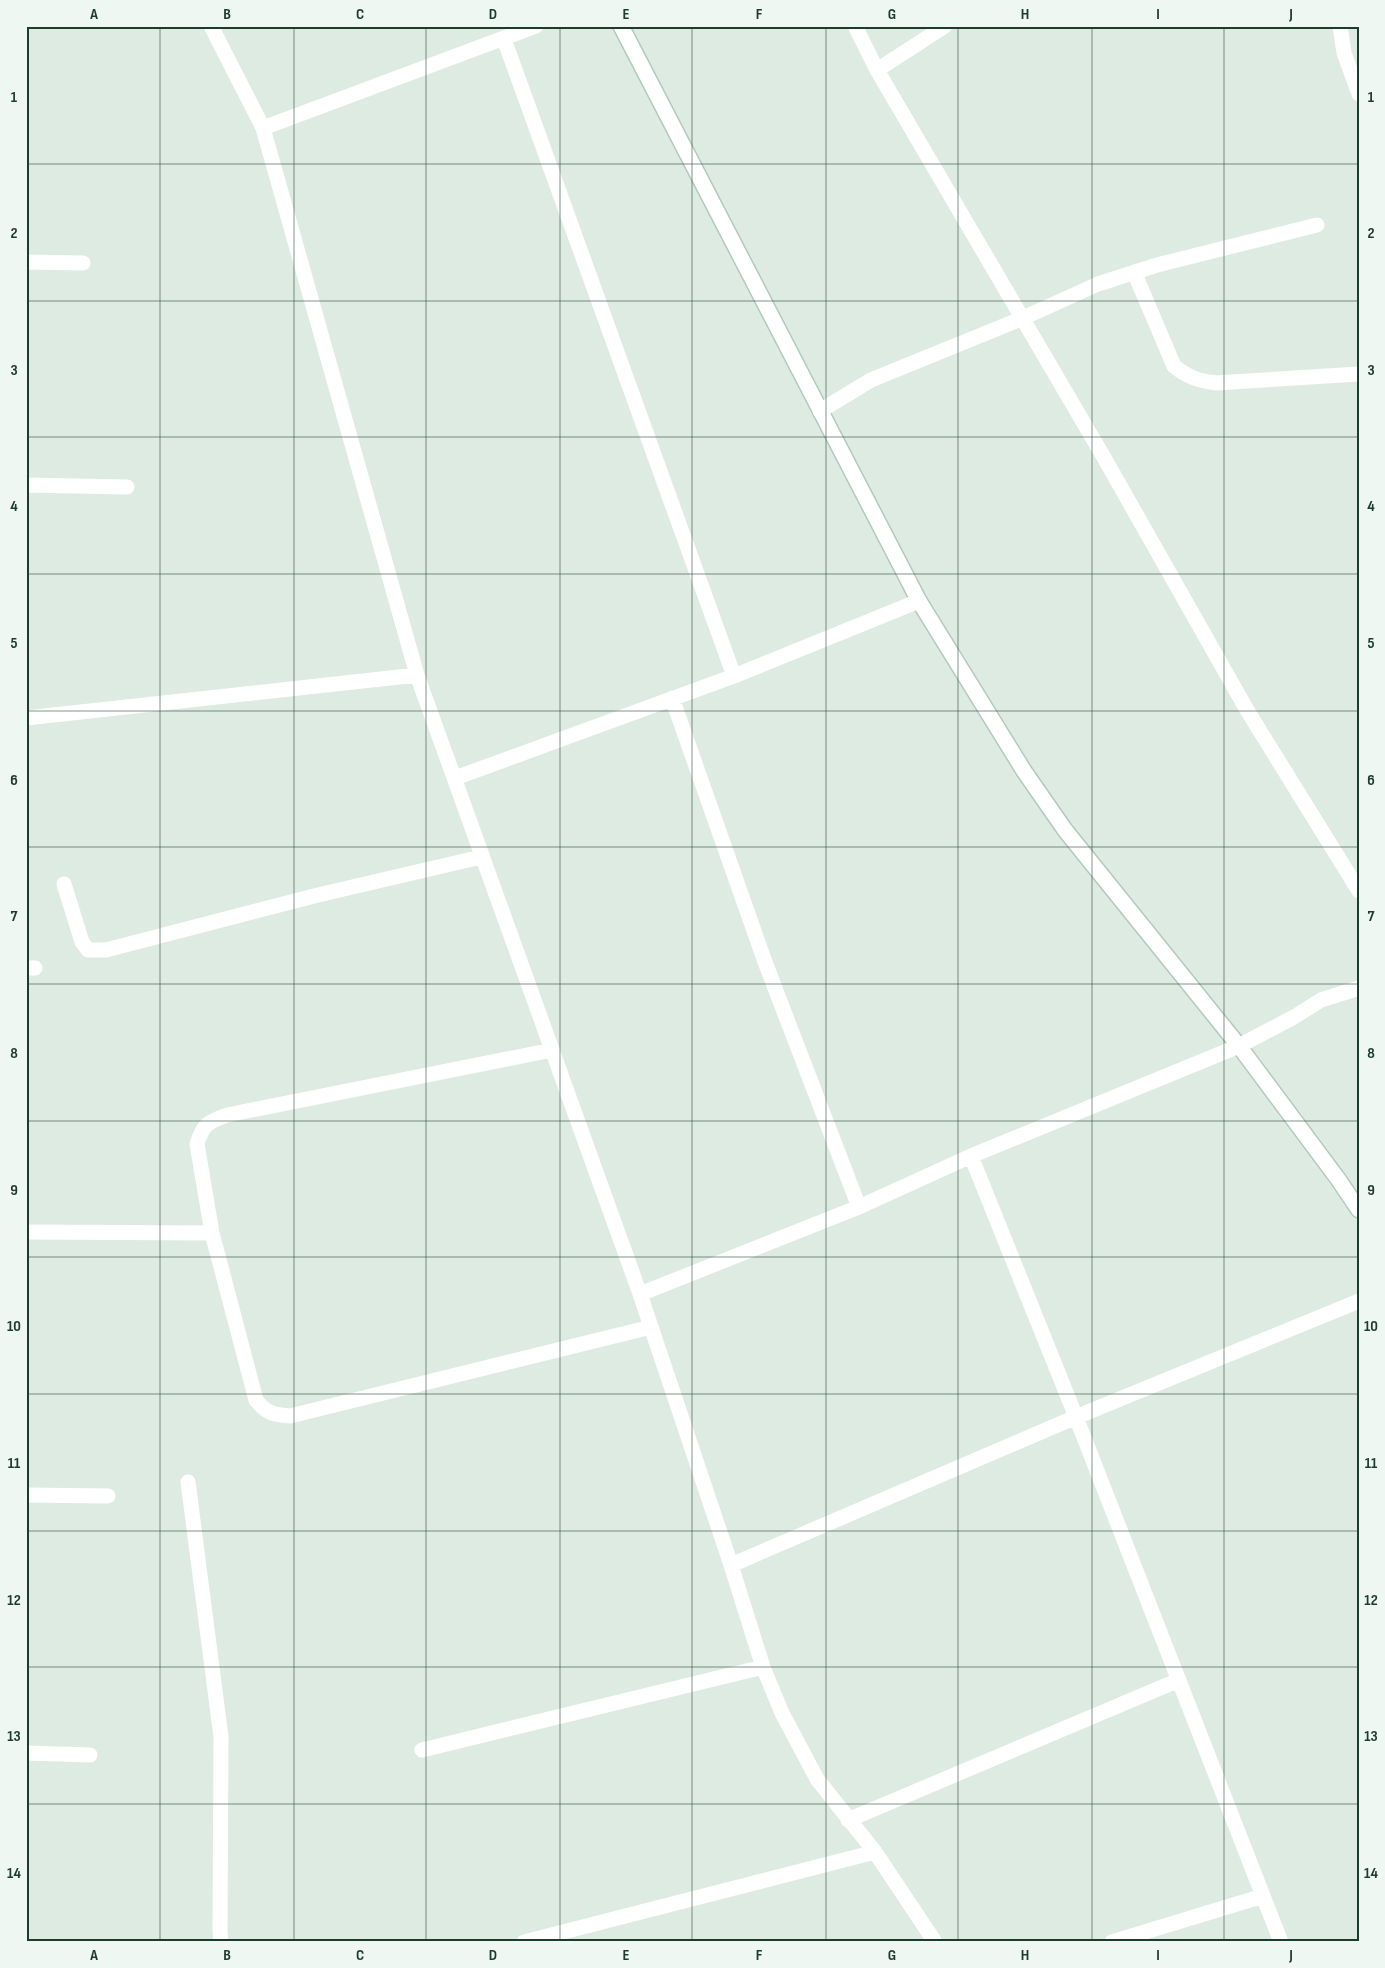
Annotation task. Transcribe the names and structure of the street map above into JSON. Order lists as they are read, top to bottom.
{
  "grid": {
    "columns": [
      "A",
      "B",
      "C",
      "D",
      "E",
      "F",
      "G",
      "H",
      "I",
      "J"
    ],
    "rows": [
      "1",
      "2",
      "3",
      "4",
      "5",
      "6",
      "7",
      "8",
      "9",
      "10",
      "11",
      "12",
      "13",
      "14"
    ]
  }
}
